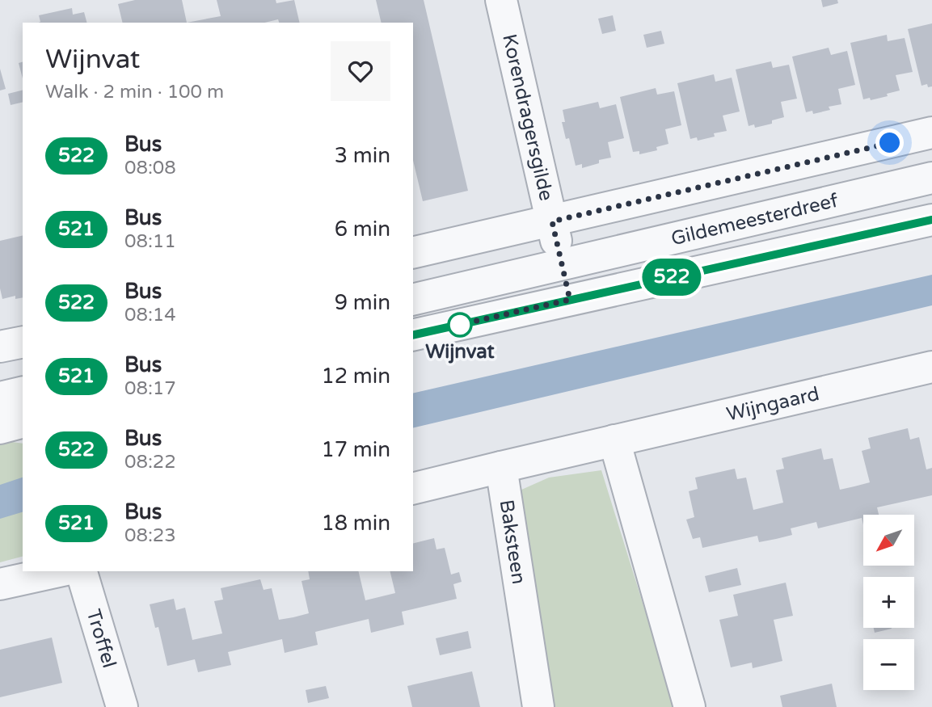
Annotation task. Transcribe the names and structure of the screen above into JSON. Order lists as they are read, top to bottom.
{
  "streets": {
    "street": [
      "Korendragersgilde",
      "Gildemeesterdreef",
      "Wijngaard",
      "Baksteen",
      "Troffel"
    ]
  },
  "crossings": [
    ["Korendragersgilde", "Gildemeesterdreef"],
    ["Wijngaard", "Baksteen"]
  ],
  "places": ["Wijnvat"],
  "lines": ["bus line 522"],
  "north": "bottom left",
  "page": {
    "on_map": "522",
    "heading": ["Wijnvat", "Walk · 2 min · 100 m"],
    "list": [
      {
        "mark": "522",
        "name": "Bus",
        "note": "08:08",
        "value": "3 min"
      },
      {
        "mark": "521",
        "name": "Bus",
        "note": "08:11",
        "value": "6 min"
      },
      {
        "mark": "522",
        "name": "Bus",
        "note": "08:14",
        "value": "9 min"
      },
      {
        "mark": "521",
        "name": "Bus",
        "note": "08:17",
        "value": "12 min"
      },
      {
        "mark": "522",
        "name": "Bus",
        "note": "08:22",
        "value": "17 min"
      },
      {
        "mark": "521",
        "name": "Bus",
        "note": "08:23",
        "value": "18 min"
      }
    ],
    "map_buttons": ["+", "−"]
  }
}
